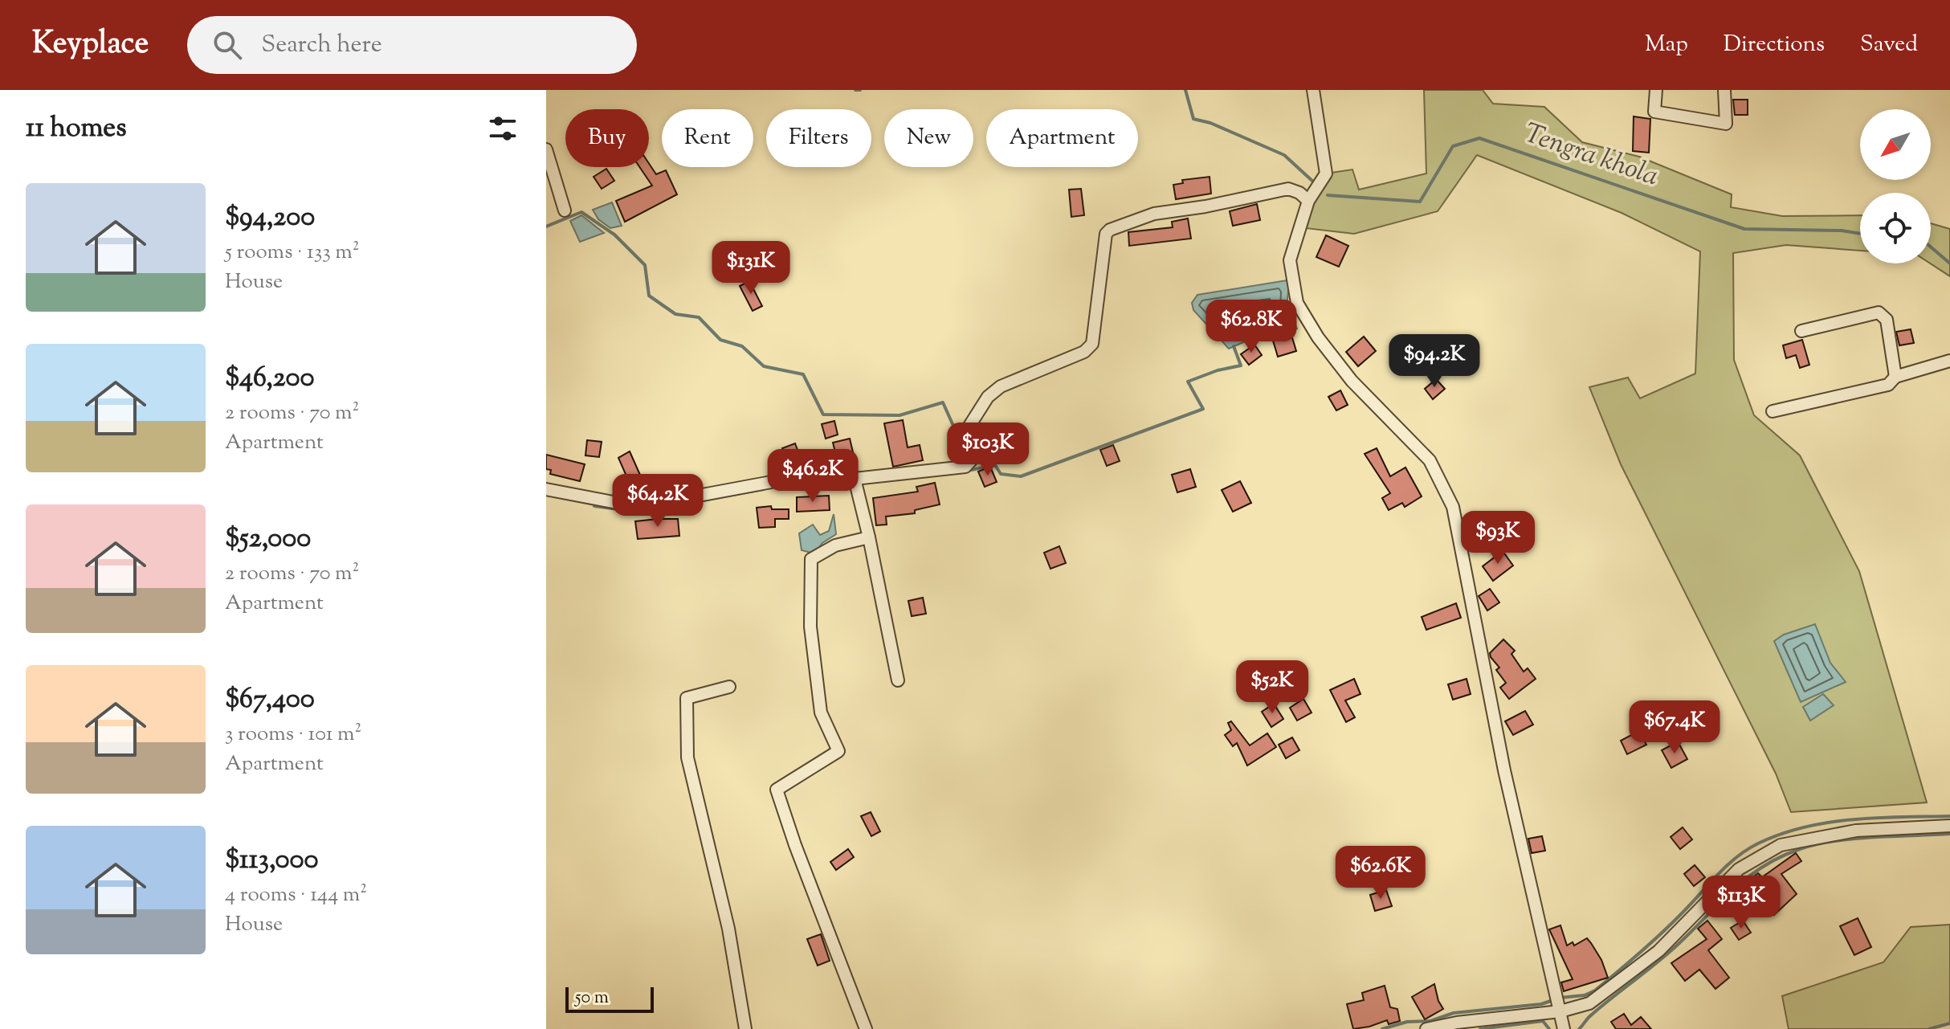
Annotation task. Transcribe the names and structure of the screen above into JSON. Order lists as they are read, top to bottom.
{
  "water": ["Tengra khola"],
  "scale_bar": "50 m",
  "north": "bottom left",
  "page": {
    "header": "Keyplace",
    "search": "Search here",
    "nav": ["Map", "Directions", "Saved"],
    "heading": "11 homes",
    "chip": [
      "Buy",
      "Rent",
      "Filters",
      "New",
      "Apartment"
    ],
    "list": [
      {
        "name": "$94,200",
        "note": "5 rooms · 133 m² · House"
      },
      {
        "name": "$46,200",
        "note": "2 rooms · 70 m² · Apartment"
      },
      {
        "name": "$52,000",
        "note": "2 rooms · 70 m² · Apartment"
      },
      {
        "name": "$67,400",
        "note": "3 rooms · 101 m² · Apartment"
      },
      {
        "name": "$113,000",
        "note": "4 rooms · 144 m² · House"
      }
    ],
    "price": [
      "$131K",
      "$62.8K",
      "$94.2K",
      "$103K",
      "$46.2K",
      "$64.2K",
      "$93K",
      "$52K",
      "$67.4K",
      "$62.6K",
      "$113K"
    ],
    "scale": "50 m"
  }
}
